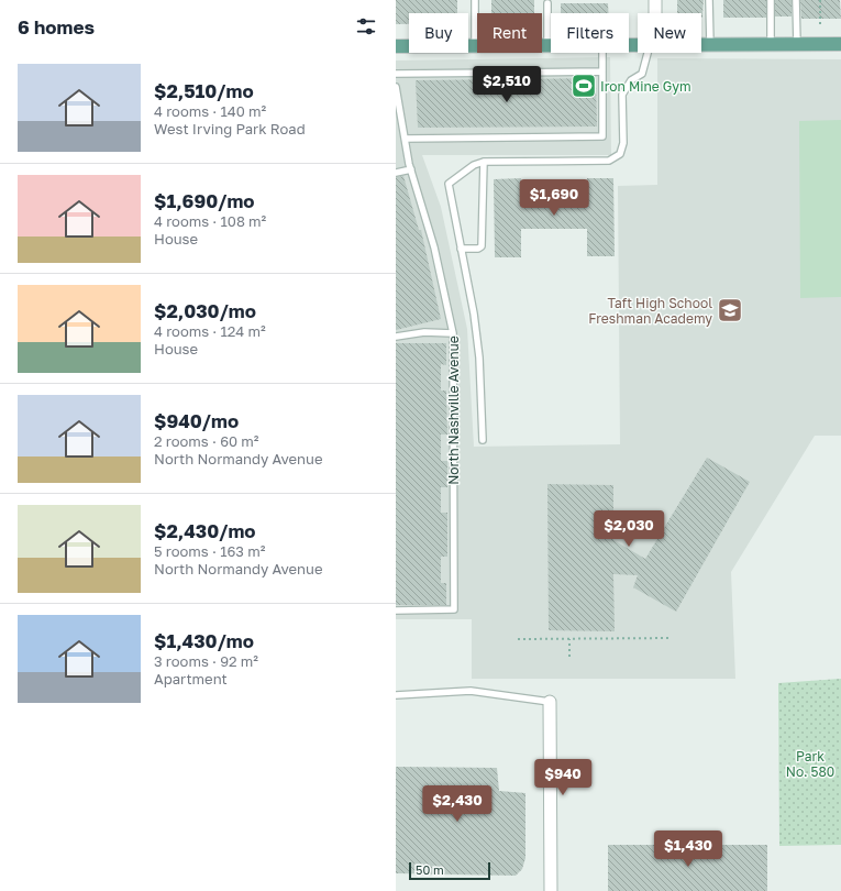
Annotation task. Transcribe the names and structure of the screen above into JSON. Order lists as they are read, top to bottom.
{
  "streets": {
    "lane": ["North Nashville Avenue"]
  },
  "parks": ["Park No. 580"],
  "places": {
    "sports": ["Iron Mine Gym"],
    "school or university": ["Taft High School Freshman Academy"]
  },
  "scale_bar": "50 m",
  "page": {
    "heading": "6 homes",
    "chip": [
      "Buy",
      "Rent",
      "Filters",
      "New"
    ],
    "list": [
      {
        "name": "$2,510/mo",
        "note": "4 rooms · 140 m² · West Irving Park Road"
      },
      {
        "name": "$1,690/mo",
        "note": "4 rooms · 108 m² · House"
      },
      {
        "name": "$2,030/mo",
        "note": "4 rooms · 124 m² · House"
      },
      {
        "name": "$940/mo",
        "note": "2 rooms · 60 m² · North Normandy Avenue"
      },
      {
        "name": "$2,430/mo",
        "note": "5 rooms · 163 m² · North Normandy Avenue"
      },
      {
        "name": "$1,430/mo",
        "note": "3 rooms · 92 m² · Apartment"
      }
    ],
    "price": [
      "$2,510",
      "$1,690",
      "$2,030",
      "$940",
      "$2,430",
      "$1,430"
    ],
    "scale": "50 m"
  }
}
